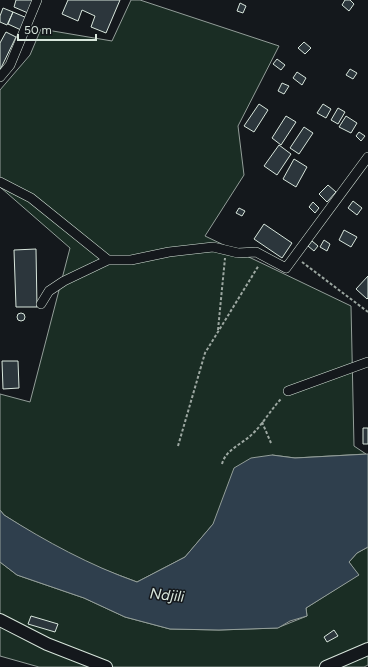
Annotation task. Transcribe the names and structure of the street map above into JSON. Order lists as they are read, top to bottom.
{
  "water": ["Ndjili"],
  "scale_bar": "50 m"
}
